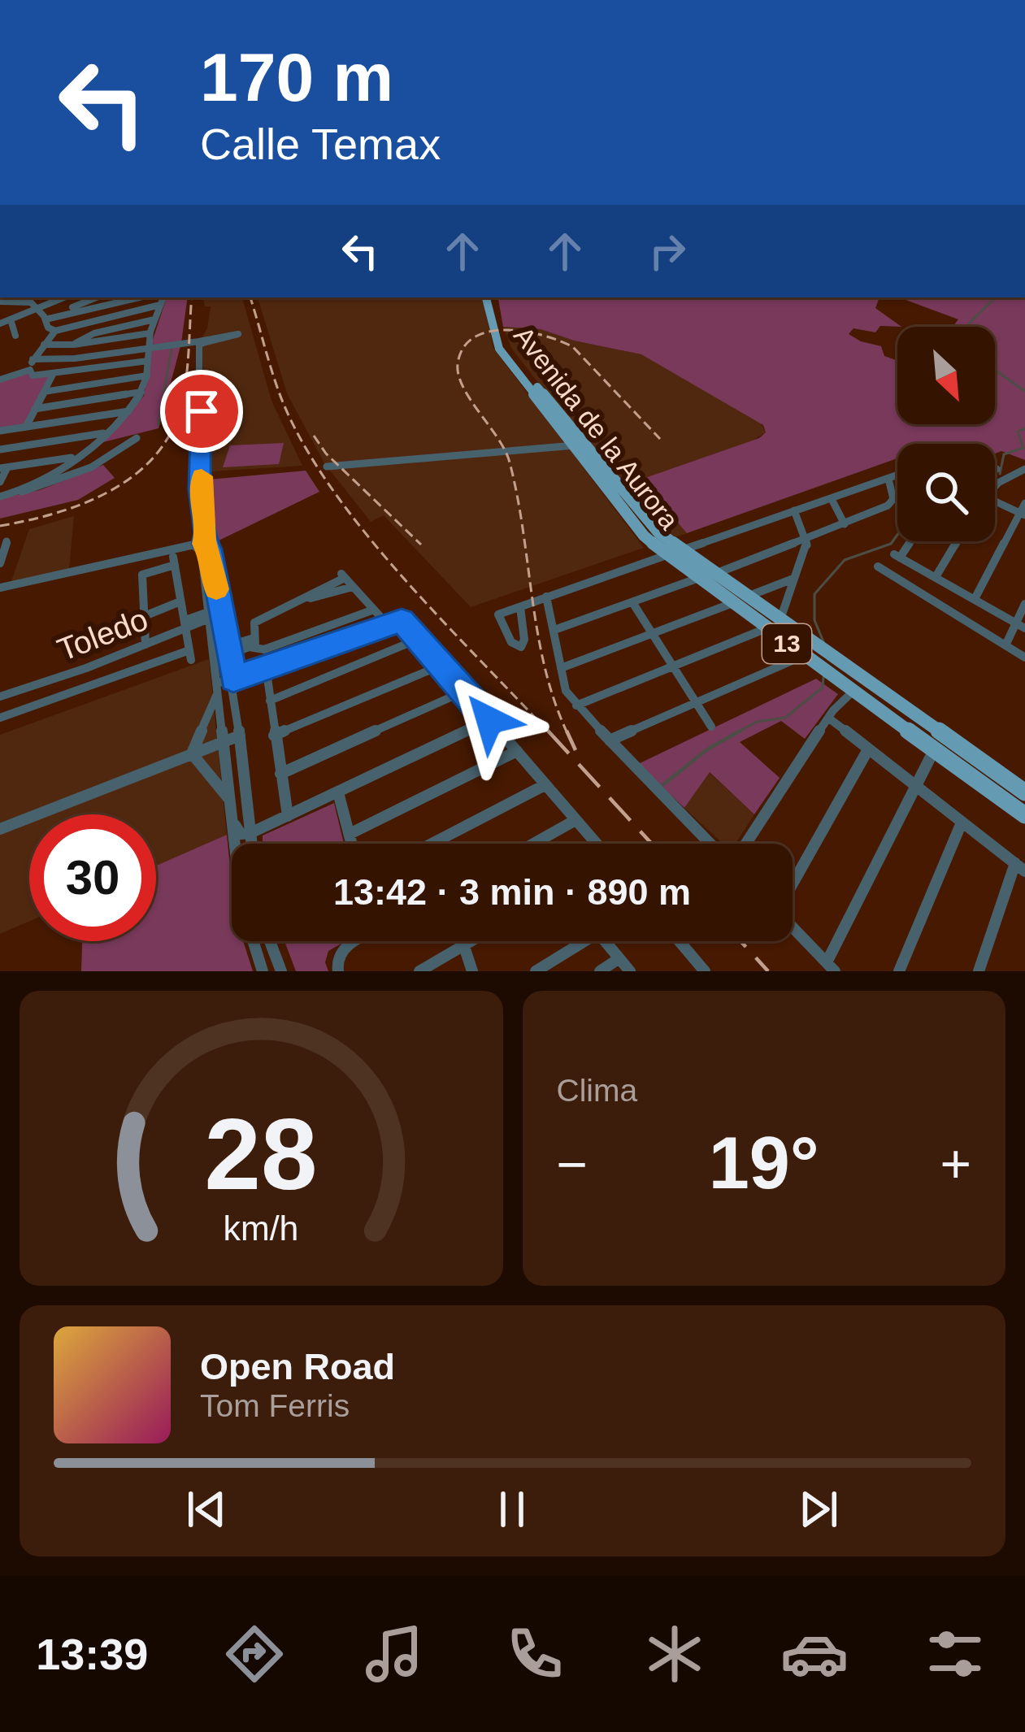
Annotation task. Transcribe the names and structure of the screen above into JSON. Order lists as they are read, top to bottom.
{
  "streets": {
    "main road": ["Avenida de la Aurora", "13"],
    "street": ["Toledo"]
  },
  "north": "bottom right",
  "page": {
    "turn": ["170 m", "Calle Temax"],
    "limit": "30",
    "trip": "13:42 · 3 min · 890 m",
    "tile": "Clima",
    "heat": ["−", "19°", "+"],
    "song": ["Open Road", "Tom Ferris"],
    "tabs": "13:39",
    "gauge": ["28", "km/h"]
  }
}
